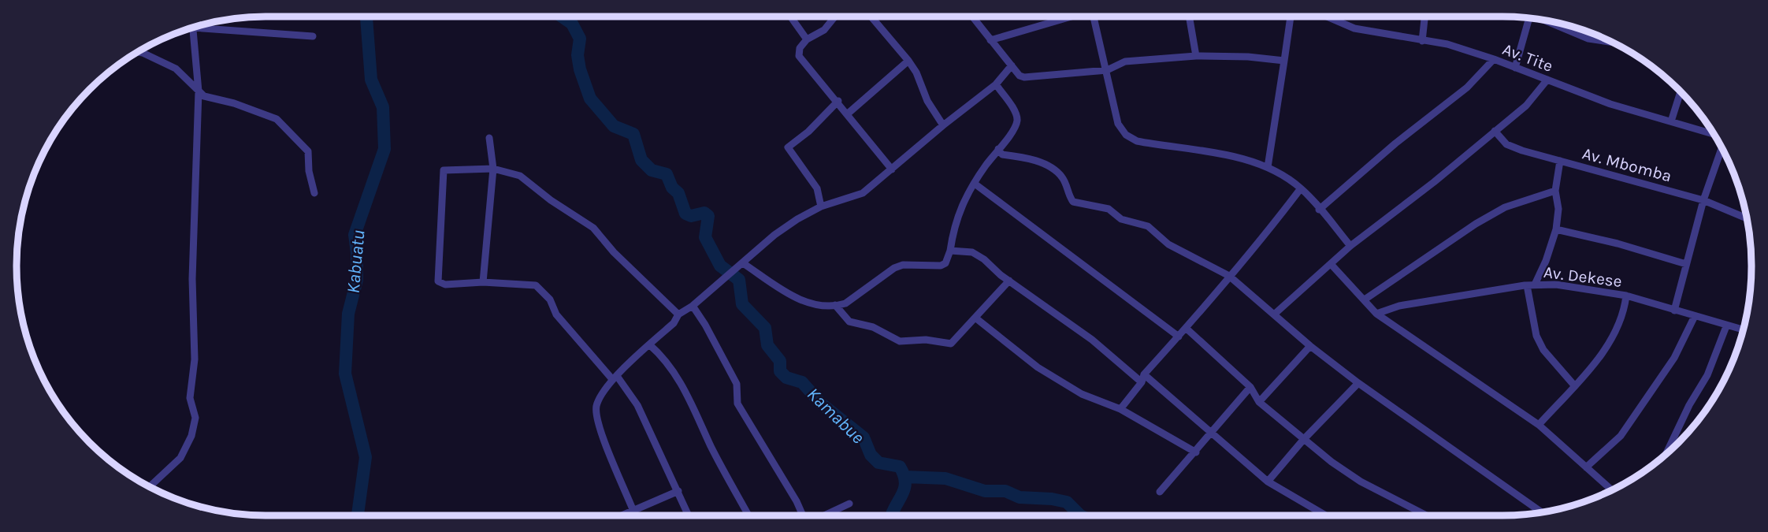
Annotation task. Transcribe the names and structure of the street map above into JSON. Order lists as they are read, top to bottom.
{
  "streets": {
    "street": ["Av. Tite", "Av. Mbomba", "Av. Dekese"]
  },
  "water": ["Kabuatu", "Kamabue"]
}
